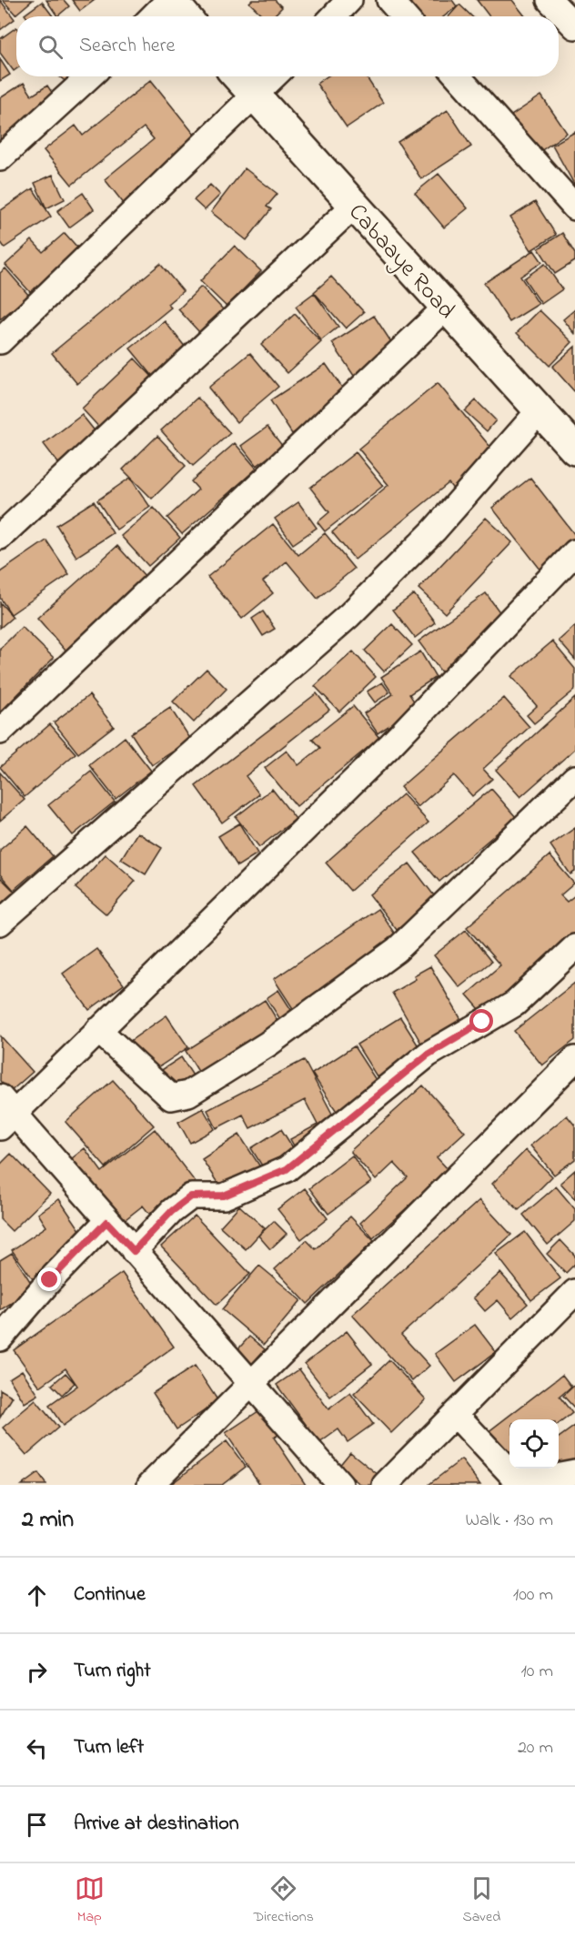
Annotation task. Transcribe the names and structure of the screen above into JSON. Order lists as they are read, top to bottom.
{
  "streets": {
    "street": ["Cabaaye Road"]
  },
  "page": {
    "search": "Search here",
    "heading": ["2 min", "Walk · 130 m"],
    "list": [
      ["Continue", "100 m"],
      ["Turn right", "10 m"],
      ["Turn left", "20 m"],
      "Arrive at destination"
    ],
    "nav": ["Map", "Directions", "Saved"]
  }
}
